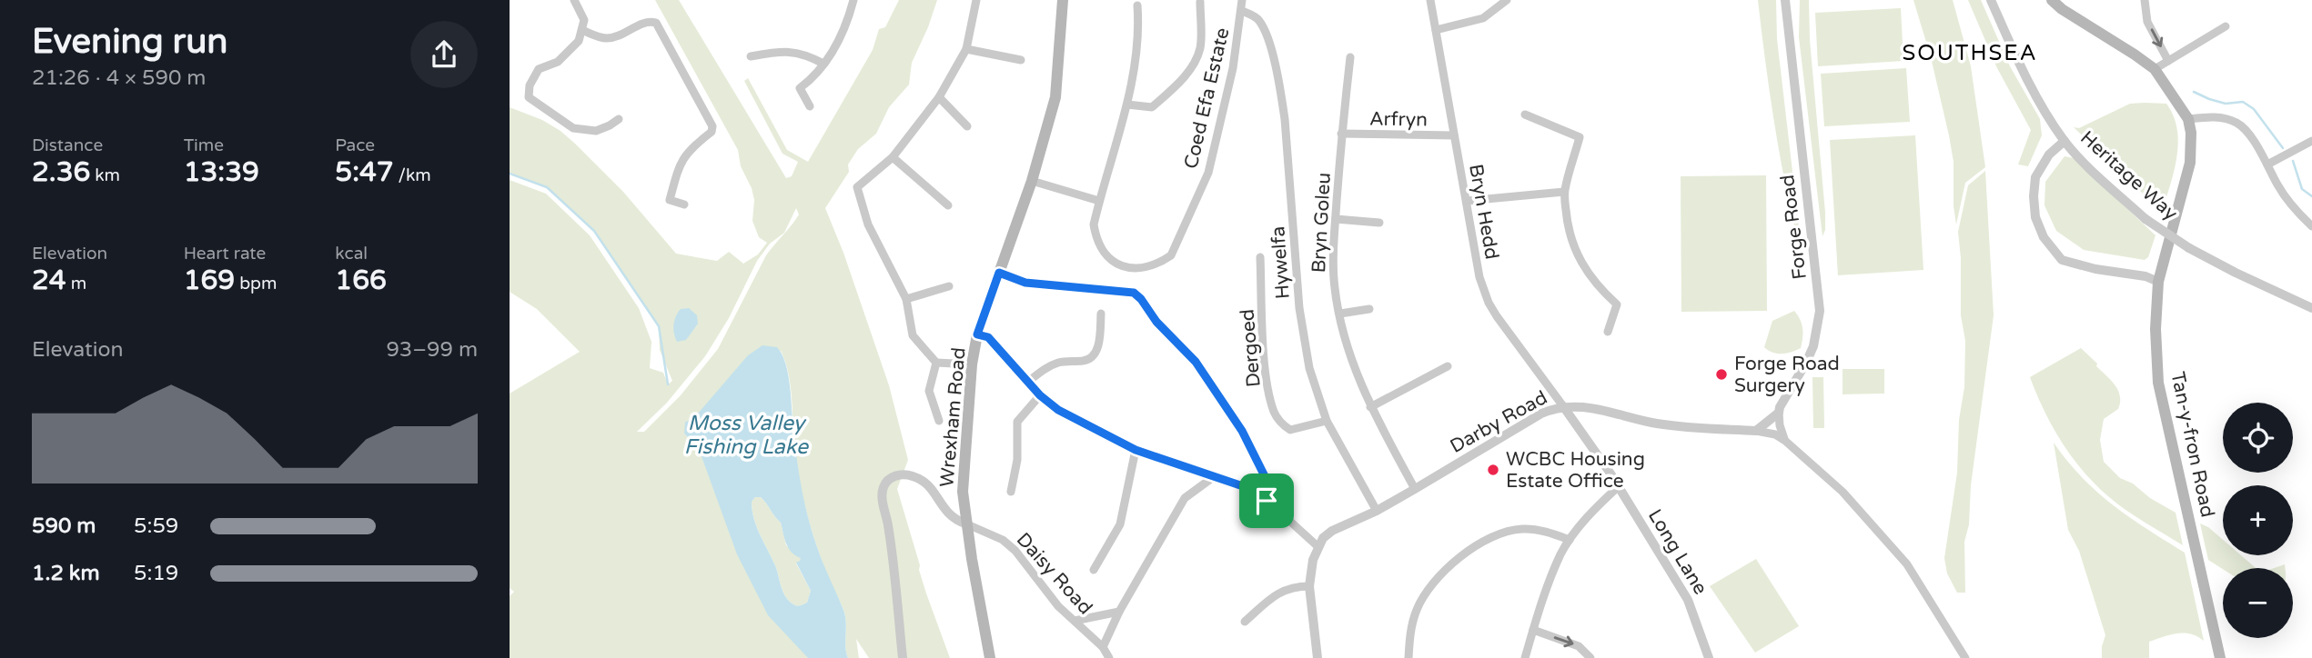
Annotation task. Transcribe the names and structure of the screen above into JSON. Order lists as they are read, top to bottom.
{
  "streets": {
    "main road": ["Wrexham Road", "Tan-y-fron Road"],
    "street": [
      "Coed Efa Estate",
      "Arfryn",
      "Heritage Way",
      "Bryn Hedd",
      "Bryn Goleu",
      "Forge Road",
      "Hywelfa",
      "Dergoed",
      "Darby Road",
      "Long Lane",
      "Daisy Road"
    ]
  },
  "crossings": [
    ["Coed Efa Estate", "Hywelfa"],
    ["Arfryn", "Bryn Hedd"],
    ["Arfryn", "Bryn Goleu"],
    ["Bryn Hedd", "Darby Road"],
    ["Bryn Hedd", "Long Lane"],
    ["Bryn Goleu", "Darby Road"],
    ["Forge Road", "Darby Road"],
    ["Hywelfa", "Dergoed"],
    ["Hywelfa", "Darby Road"],
    ["Wrexham Road", "Daisy Road"],
    ["Darby Road", "Long Lane"]
  ],
  "districts": ["SOUTHSEA"],
  "water": ["Moss Valley Fishing Lake"],
  "places": ["Forge Road Surgery", "WCBC Housing Estate Office"],
  "page": {
    "heading": ["Evening run", "21:26 · 4 × 590 m"],
    "stats": [
      ["Distance", "2.36 km"],
      ["Time", "13:39"],
      ["Pace", "5:47 /km"],
      ["Elevation", "24 m"],
      ["Heart rate", "169 bpm"],
      ["kcal", "166"]
    ],
    "chart": ["Elevation", "93–99 m"],
    "map_buttons": ["+", "−"],
    "list": [
      {
        "name": "590 m",
        "note": "5:59"
      },
      {
        "name": "1.2 km",
        "note": "5:19"
      }
    ]
  }
}
